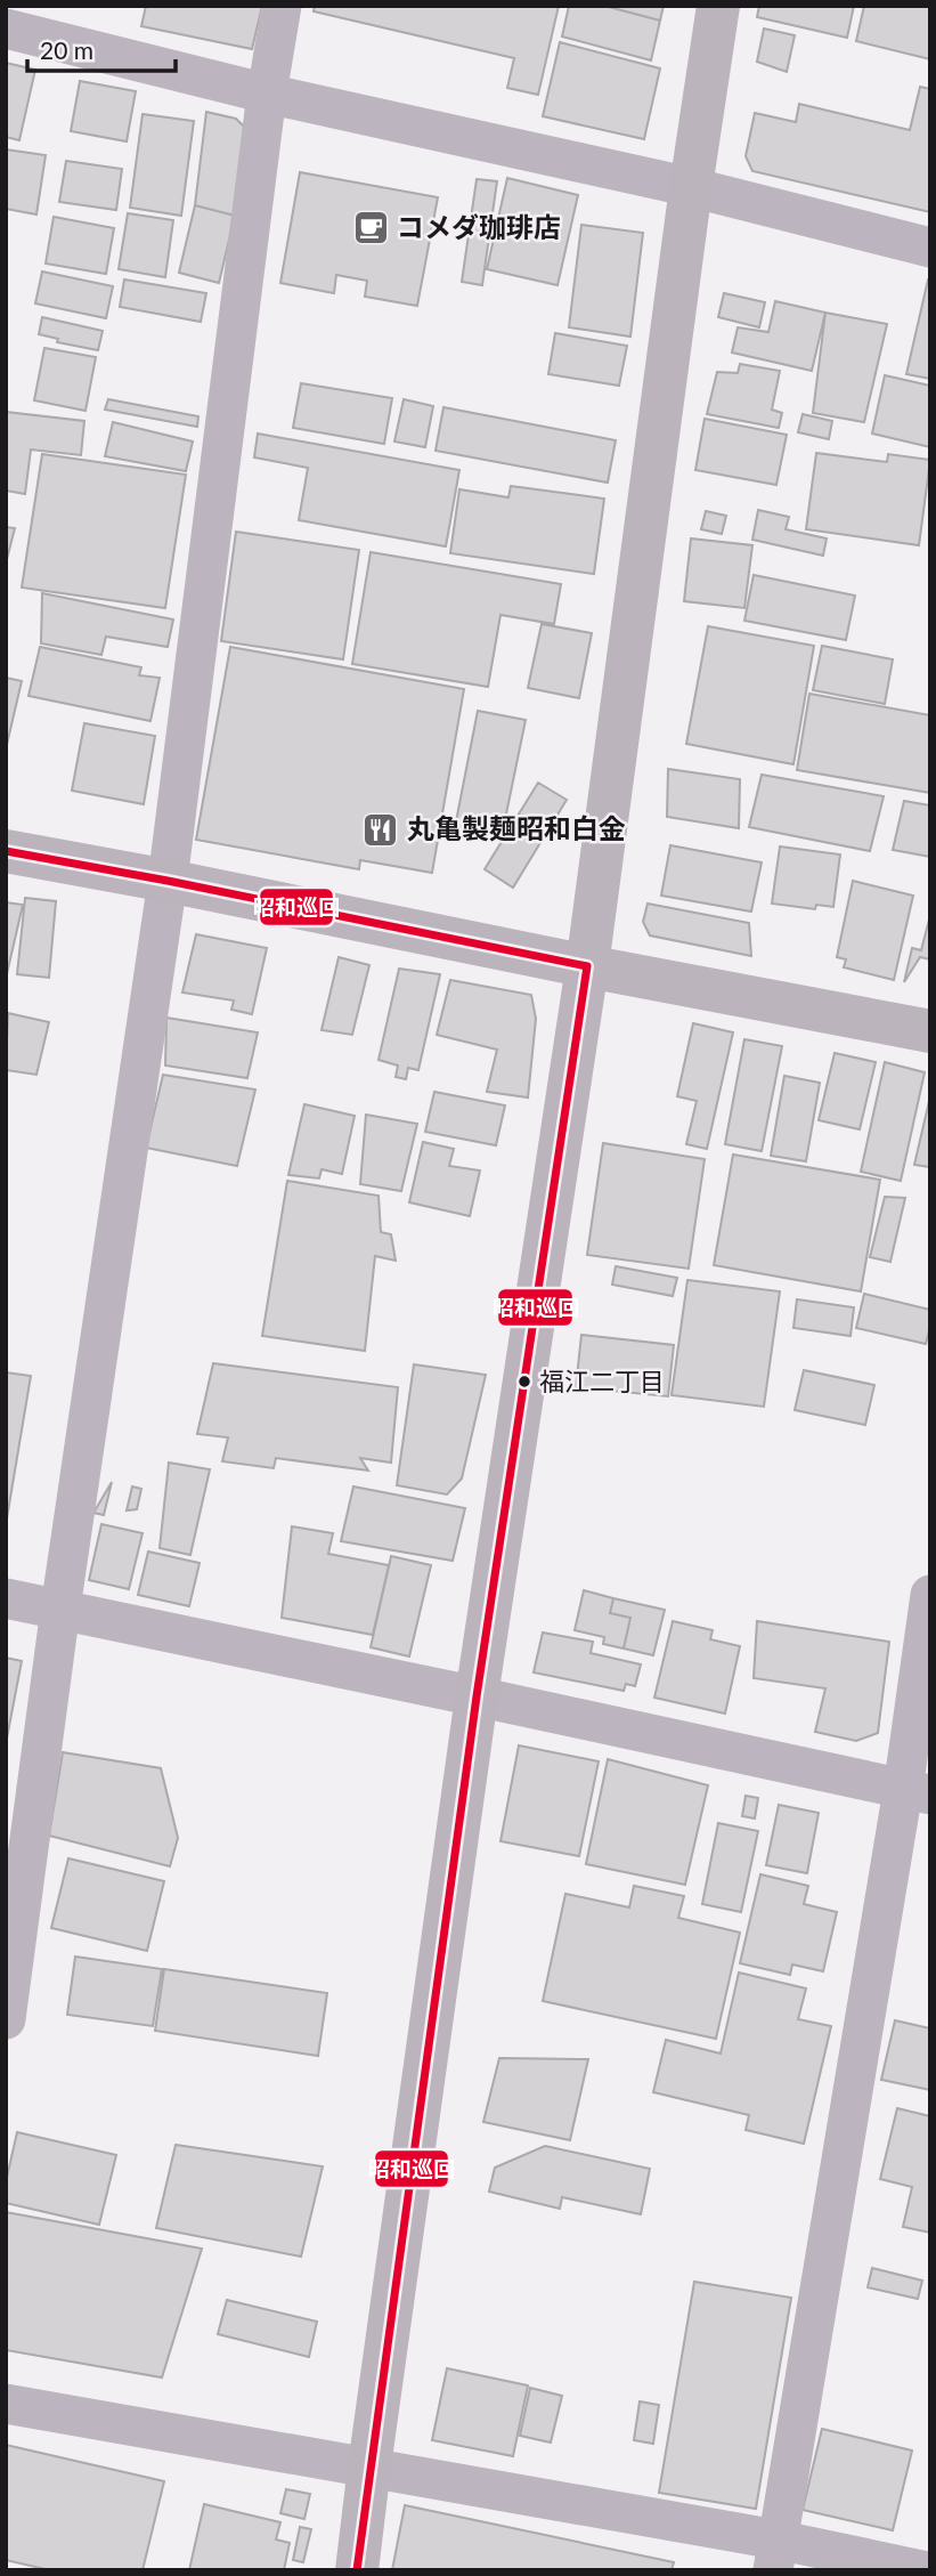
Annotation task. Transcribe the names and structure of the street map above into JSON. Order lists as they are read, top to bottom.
{
  "places": {
    "cafe": ["コメダ珈琲店"],
    "restaurant": ["丸亀製麺昭和白金"],
    "other": ["福江二丁目"]
  },
  "lines": ["transit line 昭和巡回"],
  "scale_bar": "20 m"
}
